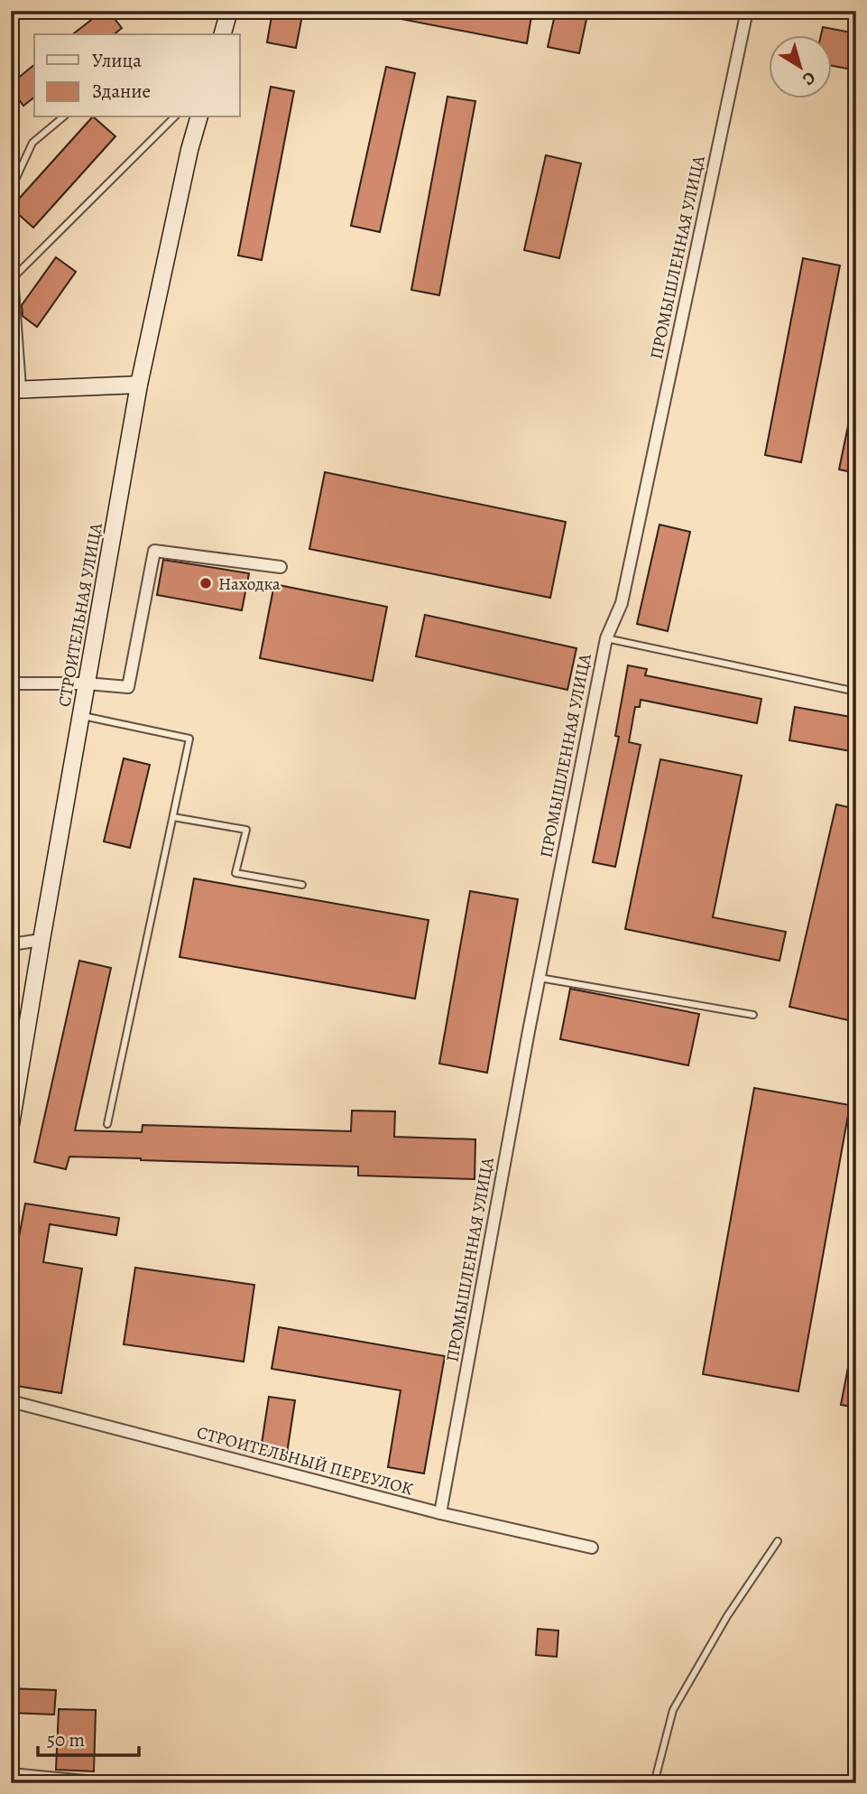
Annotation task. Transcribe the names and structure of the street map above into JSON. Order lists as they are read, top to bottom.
{
  "streets": {
    "main road": ["СТРОИТЕЛЬНАЯ УЛИЦА"],
    "street": ["ПРОМЫШЛЕННАЯ УЛИЦА", "СТРОИТЕЛЬНЫЙ ПЕРЕУЛОК"]
  },
  "crossings": [
    ["ПРОМЫШЛЕННАЯ УЛИЦА", "СТРОИТЕЛЬНЫЙ ПЕРЕУЛОК"]
  ],
  "places": ["Находка"],
  "legend": ["Улица", "Здание"],
  "scale_bar": "50 m",
  "north": "bottom right"
}
